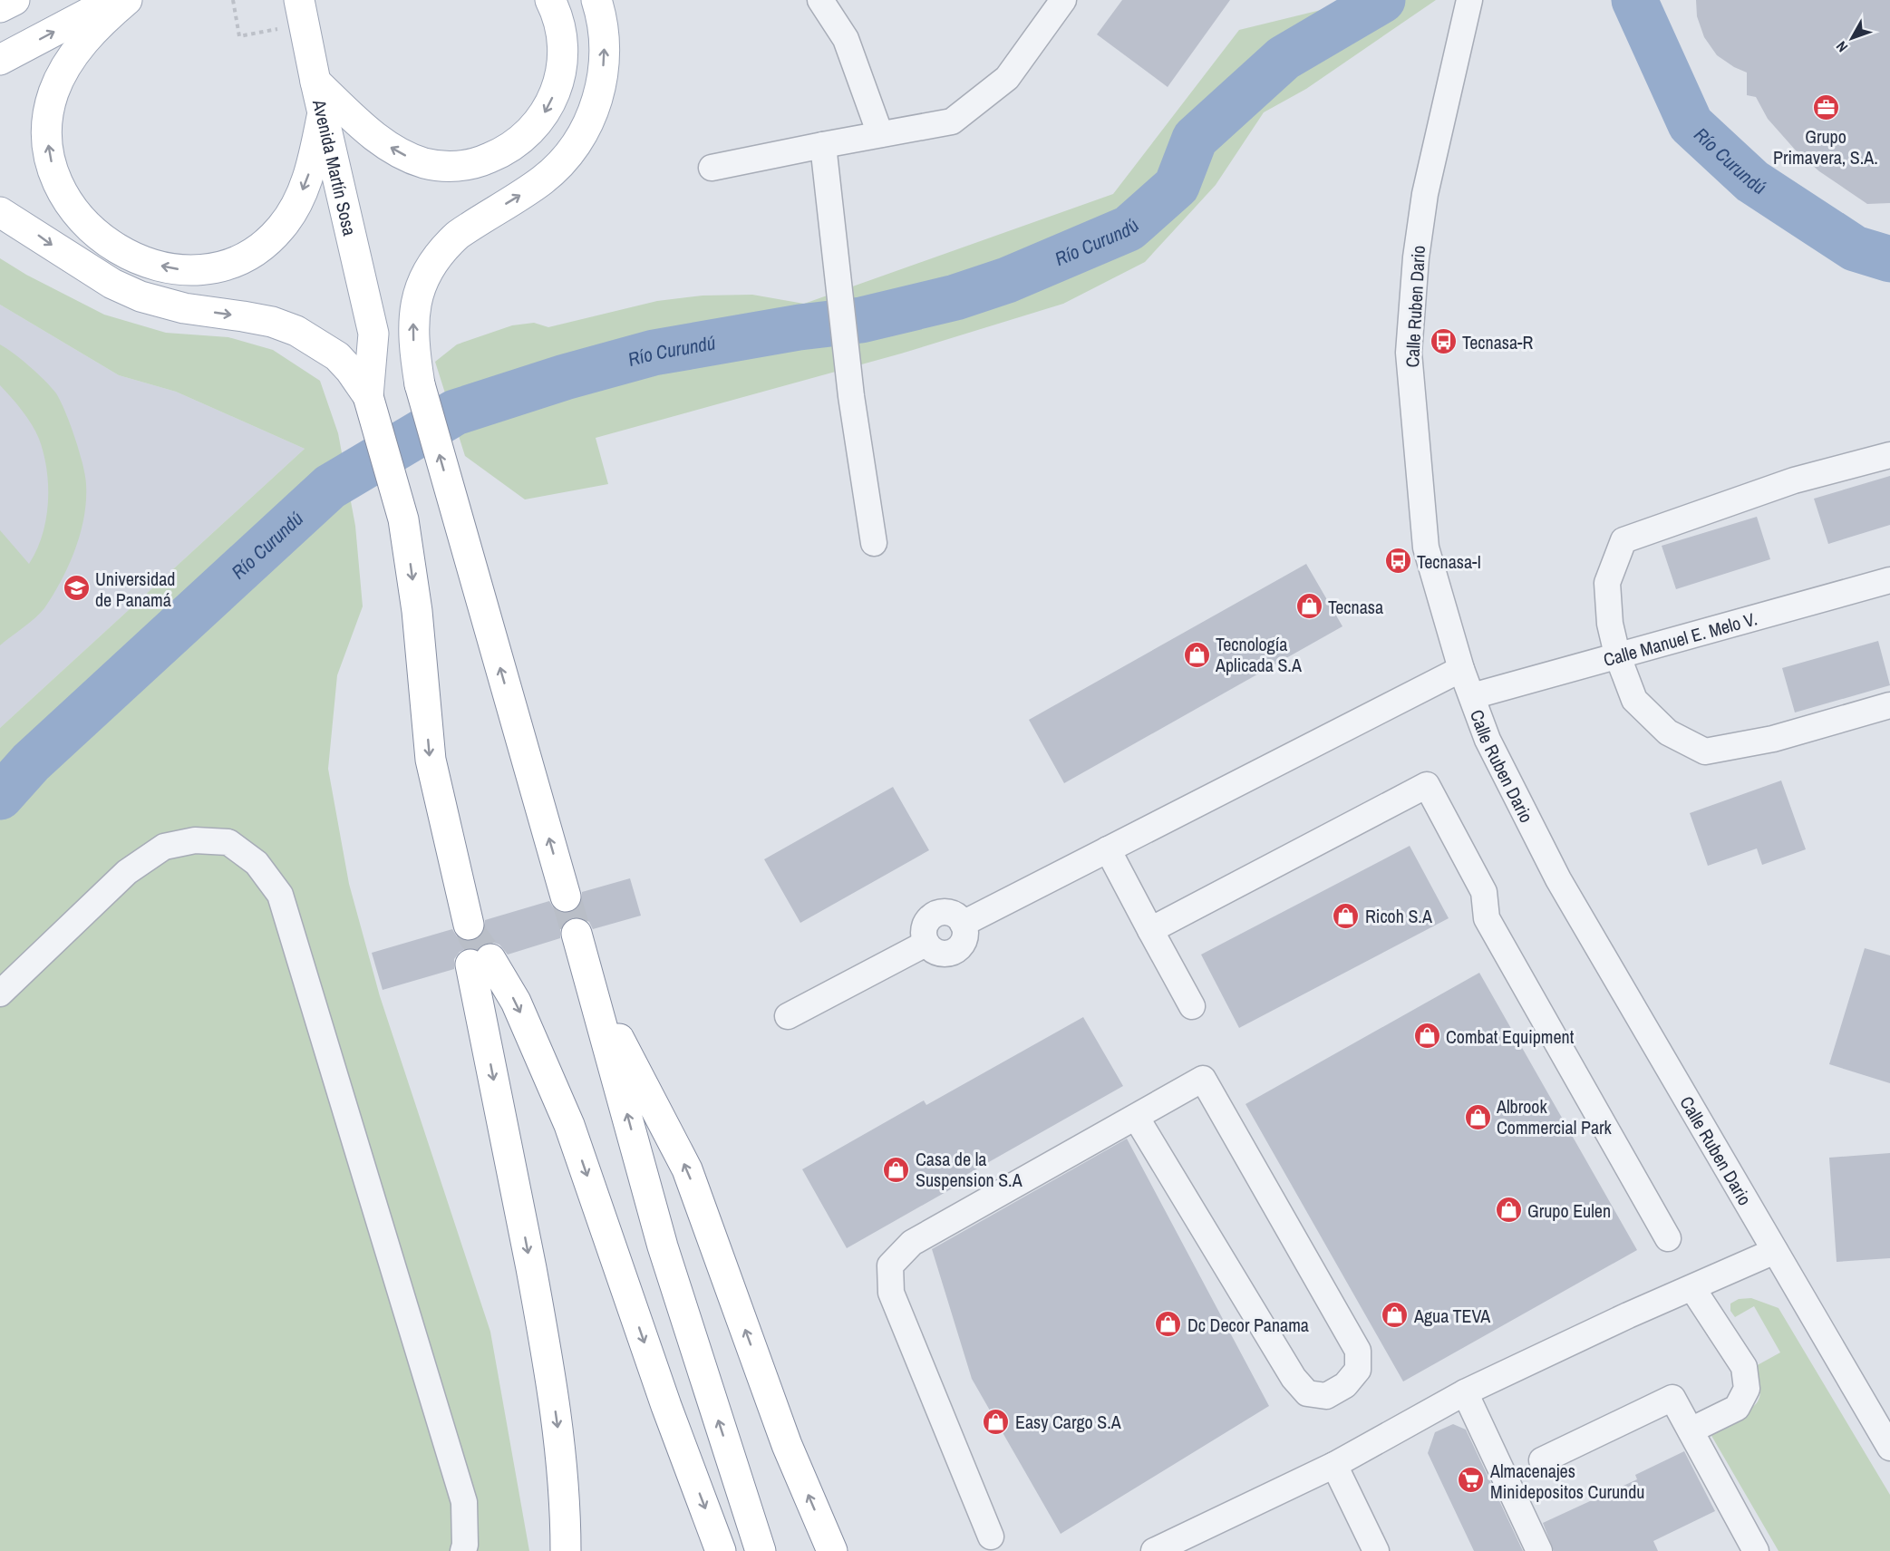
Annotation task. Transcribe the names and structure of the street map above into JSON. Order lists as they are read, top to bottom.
{
  "streets": {
    "main road": ["Avenida Martín Sosa"],
    "street": ["Calle Ruben Dario", "Calle Manuel E. Melo V."]
  },
  "crossings": [
    ["Calle Ruben Dario", "Calle Manuel E. Melo V."]
  ],
  "water": ["Río Curundú"],
  "places": {
    "office": ["Grupo Primavera, S.A."],
    "bus stop": ["Tecnasa-R", "Tecnasa-I"],
    "school or university": ["Universidad de Panamá"],
    "shop": [
      "Tecnasa",
      "Tecnología Aplicada S.A",
      "Ricoh S.A",
      "Combat Equipment",
      "Albrook Commercial Park",
      "Casa de la Suspension S.A",
      "Grupo Eulen",
      "Agua TEVA",
      "Dc Decor Panama",
      "Easy Cargo S.A"
    ],
    "supermarket": ["Almacenajes Minidepositos Curundu"]
  },
  "north": "bottom left"
}
